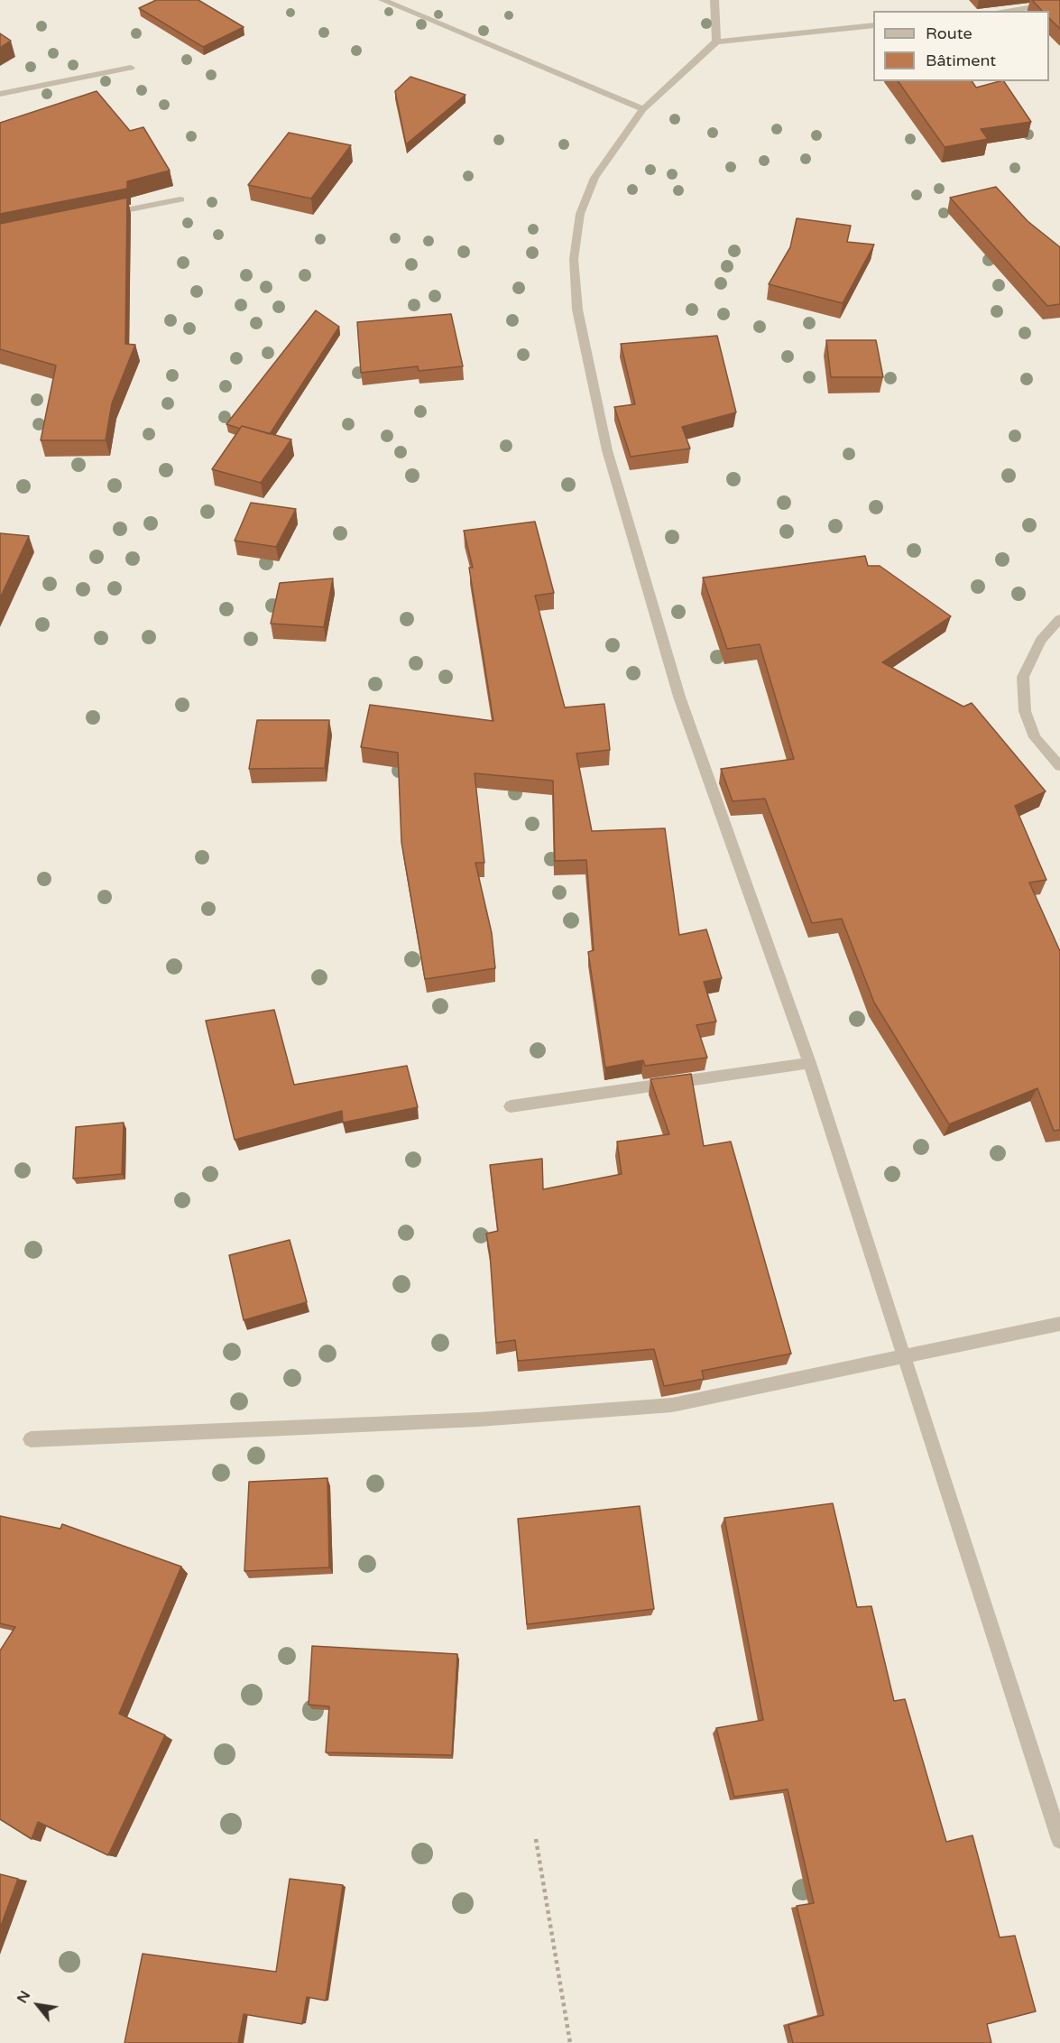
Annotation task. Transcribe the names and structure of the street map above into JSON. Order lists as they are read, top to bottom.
{
  "legend": ["Route", "Bâtiment"],
  "north": "top left"
}
